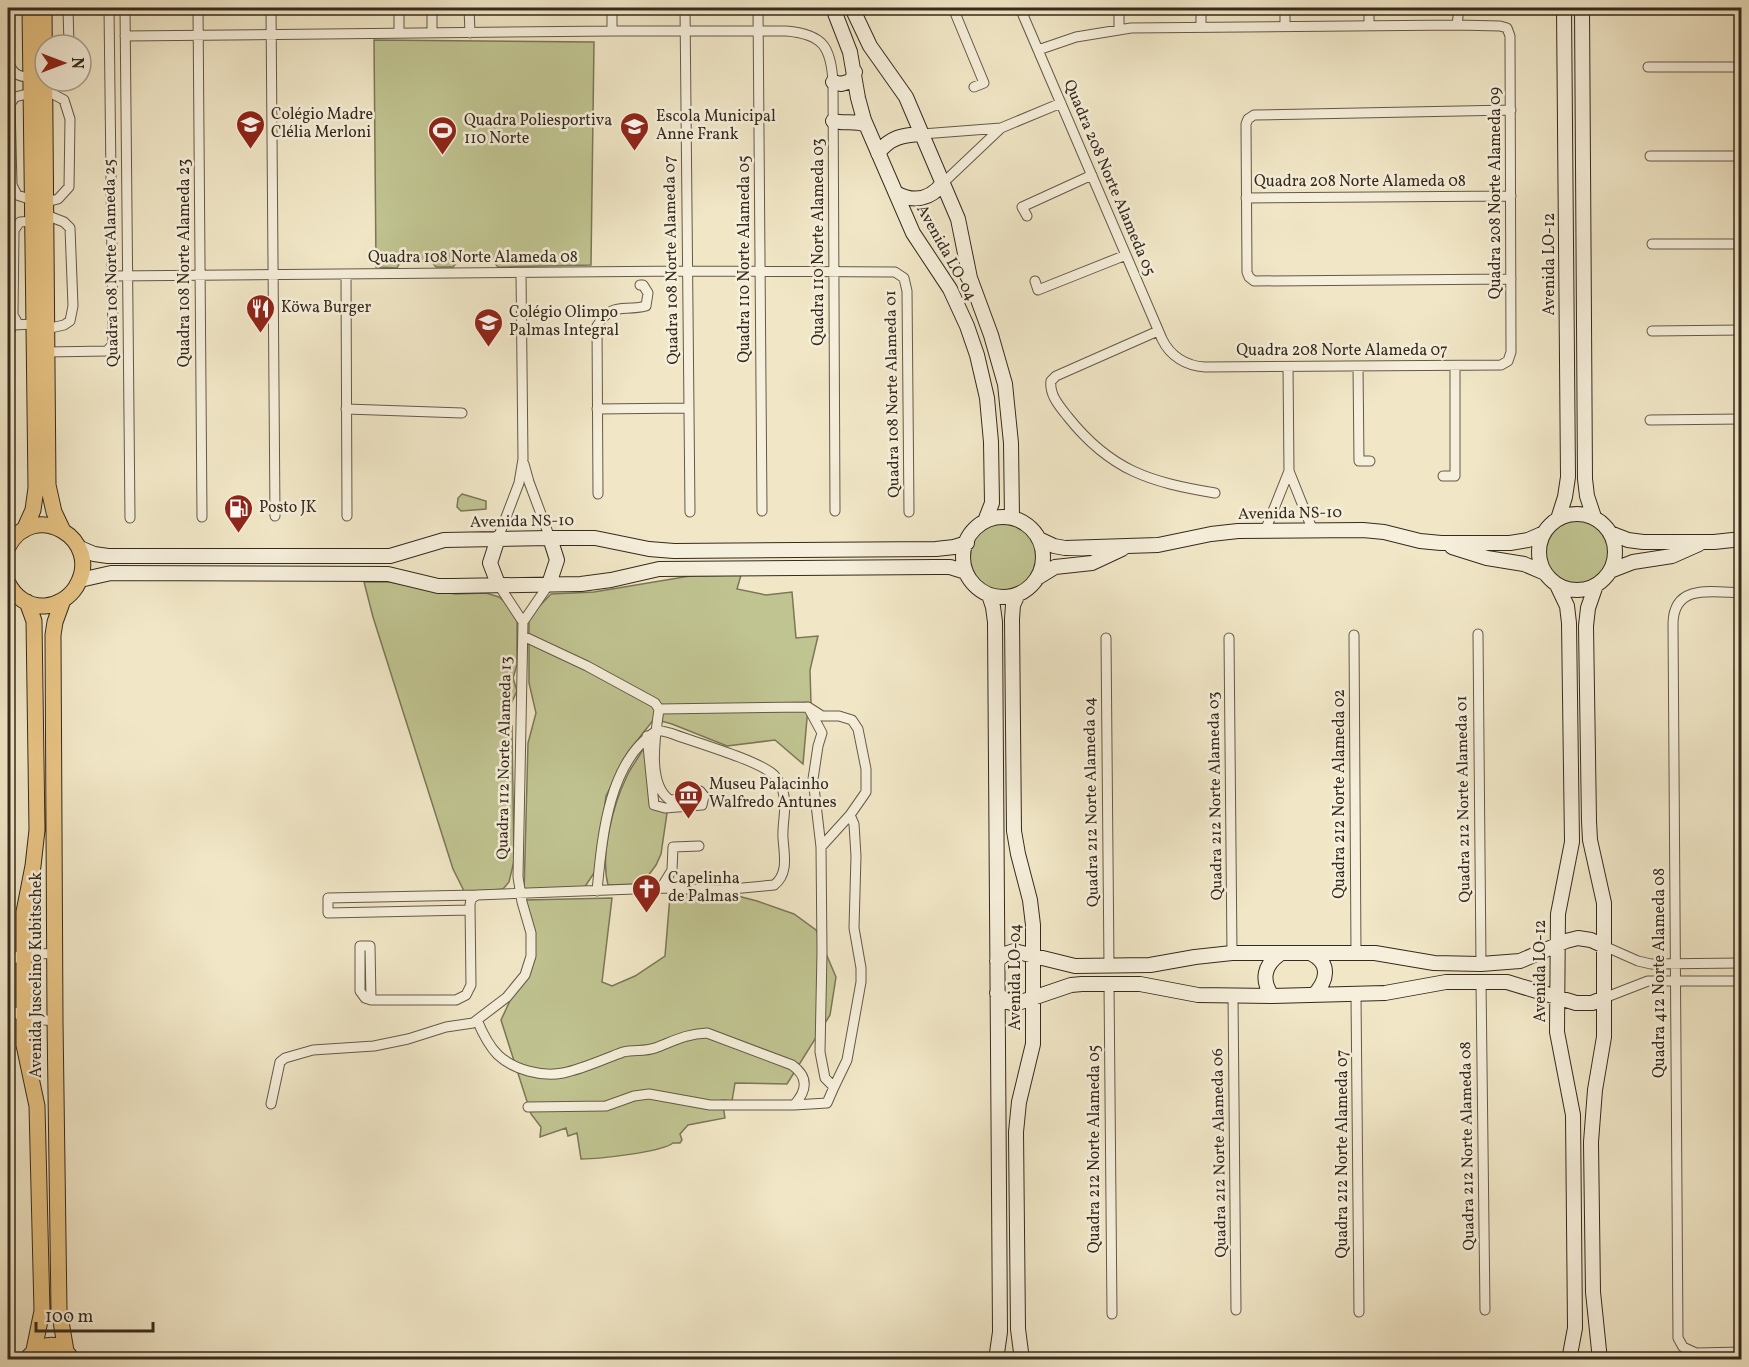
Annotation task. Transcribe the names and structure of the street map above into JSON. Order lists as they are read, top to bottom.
{
  "streets": {
    "main road": ["Avenida Juscelino Kubitschek"],
    "street": [
      "Quadra 208 Norte Alameda 05",
      "Quadra 208 Norte Alameda 08",
      "Quadra 208 Norte Alameda 09",
      "Quadra 110 Norte Alameda 03",
      "Avenida LO-04",
      "Quadra 108 Norte Alameda 08",
      "Quadra 110 Norte Alameda 05",
      "Quadra 108 Norte Alameda 07",
      "Quadra 108 Norte Alameda 25",
      "Quadra 108 Norte Alameda 23",
      "Avenida LO-12",
      "Quadra 208 Norte Alameda 07",
      "Quadra 108 Norte Alameda 01",
      "Avenida NS-10",
      "Quadra 112 Norte Alameda 13",
      "Quadra 212 Norte Alameda 02",
      "Quadra 212 Norte Alameda 03",
      "Quadra 212 Norte Alameda 01",
      "Quadra 212 Norte Alameda 04",
      "Quadra 412 Norte Alameda 08",
      "Quadra 212 Norte Alameda 08",
      "Quadra 212 Norte Alameda 05",
      "Quadra 212 Norte Alameda 06",
      "Quadra 212 Norte Alameda 07"
    ]
  },
  "crossings": [
    ["Quadra 208 Norte Alameda 05", "Quadra 208 Norte Alameda 07"],
    ["Quadra 208 Norte Alameda 08", "Quadra 208 Norte Alameda 09"],
    ["Quadra 208 Norte Alameda 09", "Quadra 208 Norte Alameda 07"],
    ["Quadra 110 Norte Alameda 03", "Quadra 108 Norte Alameda 08"],
    ["Quadra 110 Norte Alameda 03", "Quadra 110 Norte Alameda 05"],
    ["Quadra 110 Norte Alameda 03", "Quadra 108 Norte Alameda 01"],
    ["Avenida LO-04", "Avenida NS-10"],
    ["Quadra 108 Norte Alameda 08", "Quadra 110 Norte Alameda 05"],
    ["Quadra 108 Norte Alameda 08", "Quadra 108 Norte Alameda 07"],
    ["Quadra 108 Norte Alameda 08", "Quadra 108 Norte Alameda 25"],
    ["Quadra 108 Norte Alameda 08", "Quadra 108 Norte Alameda 23"],
    ["Quadra 108 Norte Alameda 08", "Quadra 108 Norte Alameda 01"],
    ["Avenida LO-12", "Avenida NS-10"]
  ],
  "places": {
    "school or university": ["Colégio Madre Clélia Merloni", "Escola Municipal Anne Frank", "Colégio Olimpo Palmas Integral"],
    "sports": ["Quadra Poliesportiva 110 Norte"],
    "restaurant": ["Köwa Burger"],
    "fuel station": ["Posto JK"],
    "museum": ["Museu Palacinho Walfredo Antunes"],
    "church": ["Capelinha de Palmas"]
  },
  "scale_bar": "100 m",
  "north": "right"
}
